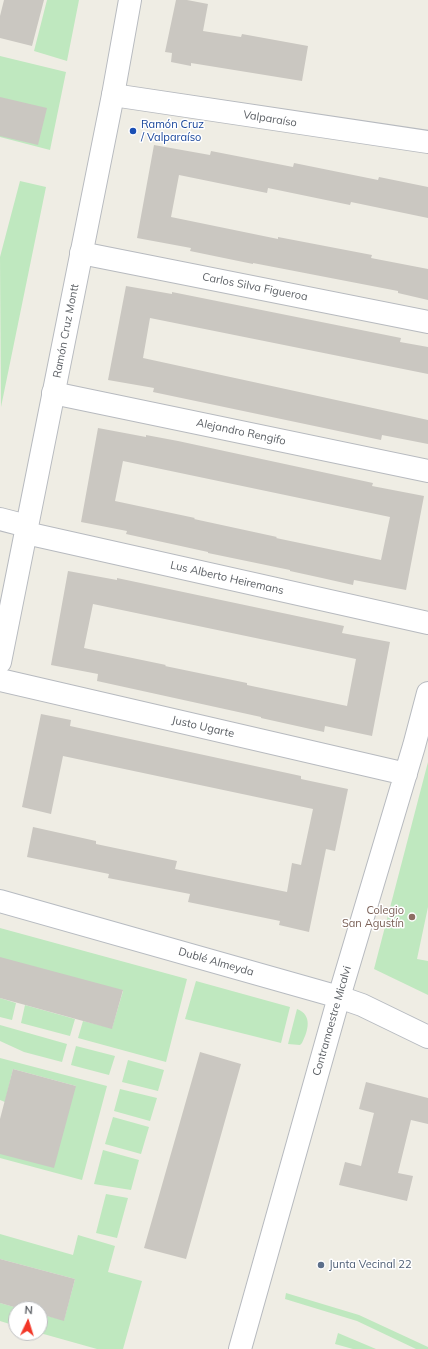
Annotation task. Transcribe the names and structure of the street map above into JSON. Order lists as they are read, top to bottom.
{
  "streets": {
    "street": [
      "Valparaíso",
      "Carlos Silva Figueroa",
      "Ramón Cruz Montt",
      "Alejandro Rengifo",
      "Lus Alberto Heiremans",
      "Justo Ugarte",
      "Dublé Almeyda",
      "Contramaestre Micalvi"
    ]
  },
  "crossings": [
    ["Valparaíso", "Ramón Cruz Montt"],
    ["Carlos Silva Figueroa", "Ramón Cruz Montt"],
    ["Ramón Cruz Montt", "Alejandro Rengifo"],
    ["Ramón Cruz Montt", "Lus Alberto Heiremans"],
    ["Justo Ugarte", "Contramaestre Micalvi"],
    ["Dublé Almeyda", "Contramaestre Micalvi"]
  ],
  "places": ["Ramón Cruz / Valparaíso", "Colegio San Agustín", "Junta Vecinal 22"],
  "north": "top"
}
